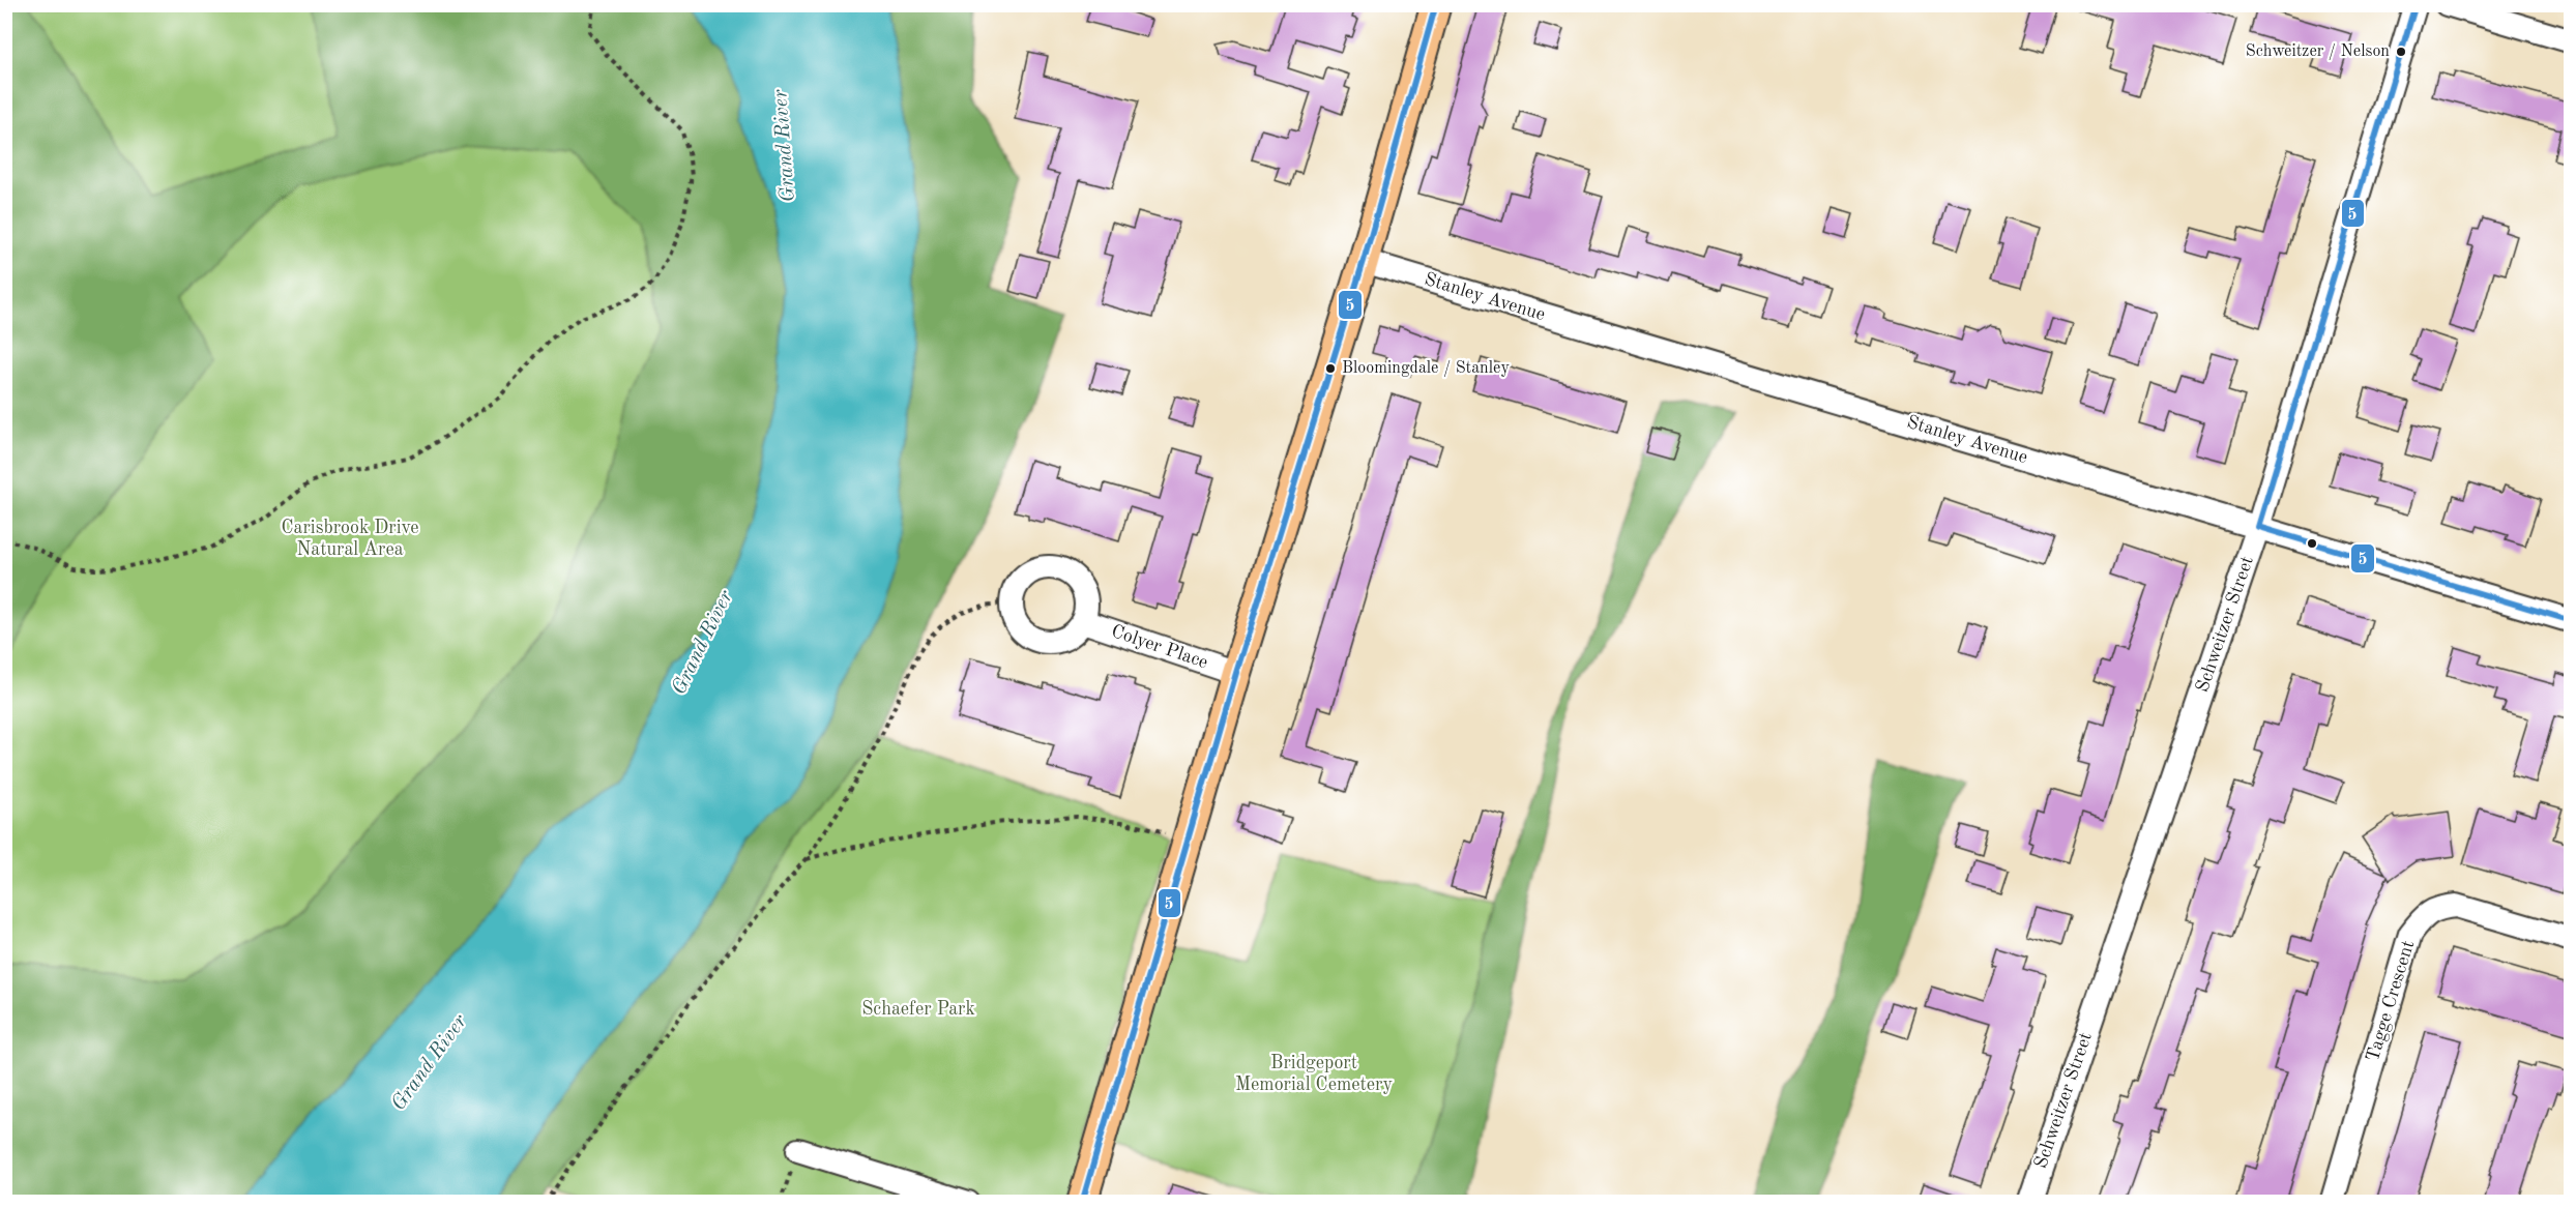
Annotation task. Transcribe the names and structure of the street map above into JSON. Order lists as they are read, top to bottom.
{
  "streets": {
    "street": [
      "Stanley Avenue",
      "Schweitzer Street",
      "Colyer Place",
      "Tagge Crescent"
    ]
  },
  "crossings": [
    ["Stanley Avenue", "Schweitzer Street"]
  ],
  "water": ["Grand River"],
  "parks": ["Carisbrook Drive Natural Area", "Schaefer Park", "Bridgeport Memorial Cemetery"],
  "places": ["Schweitzer / Nelson", "Bloomingdale / Stanley"],
  "lines": ["transit line 5"]
}
